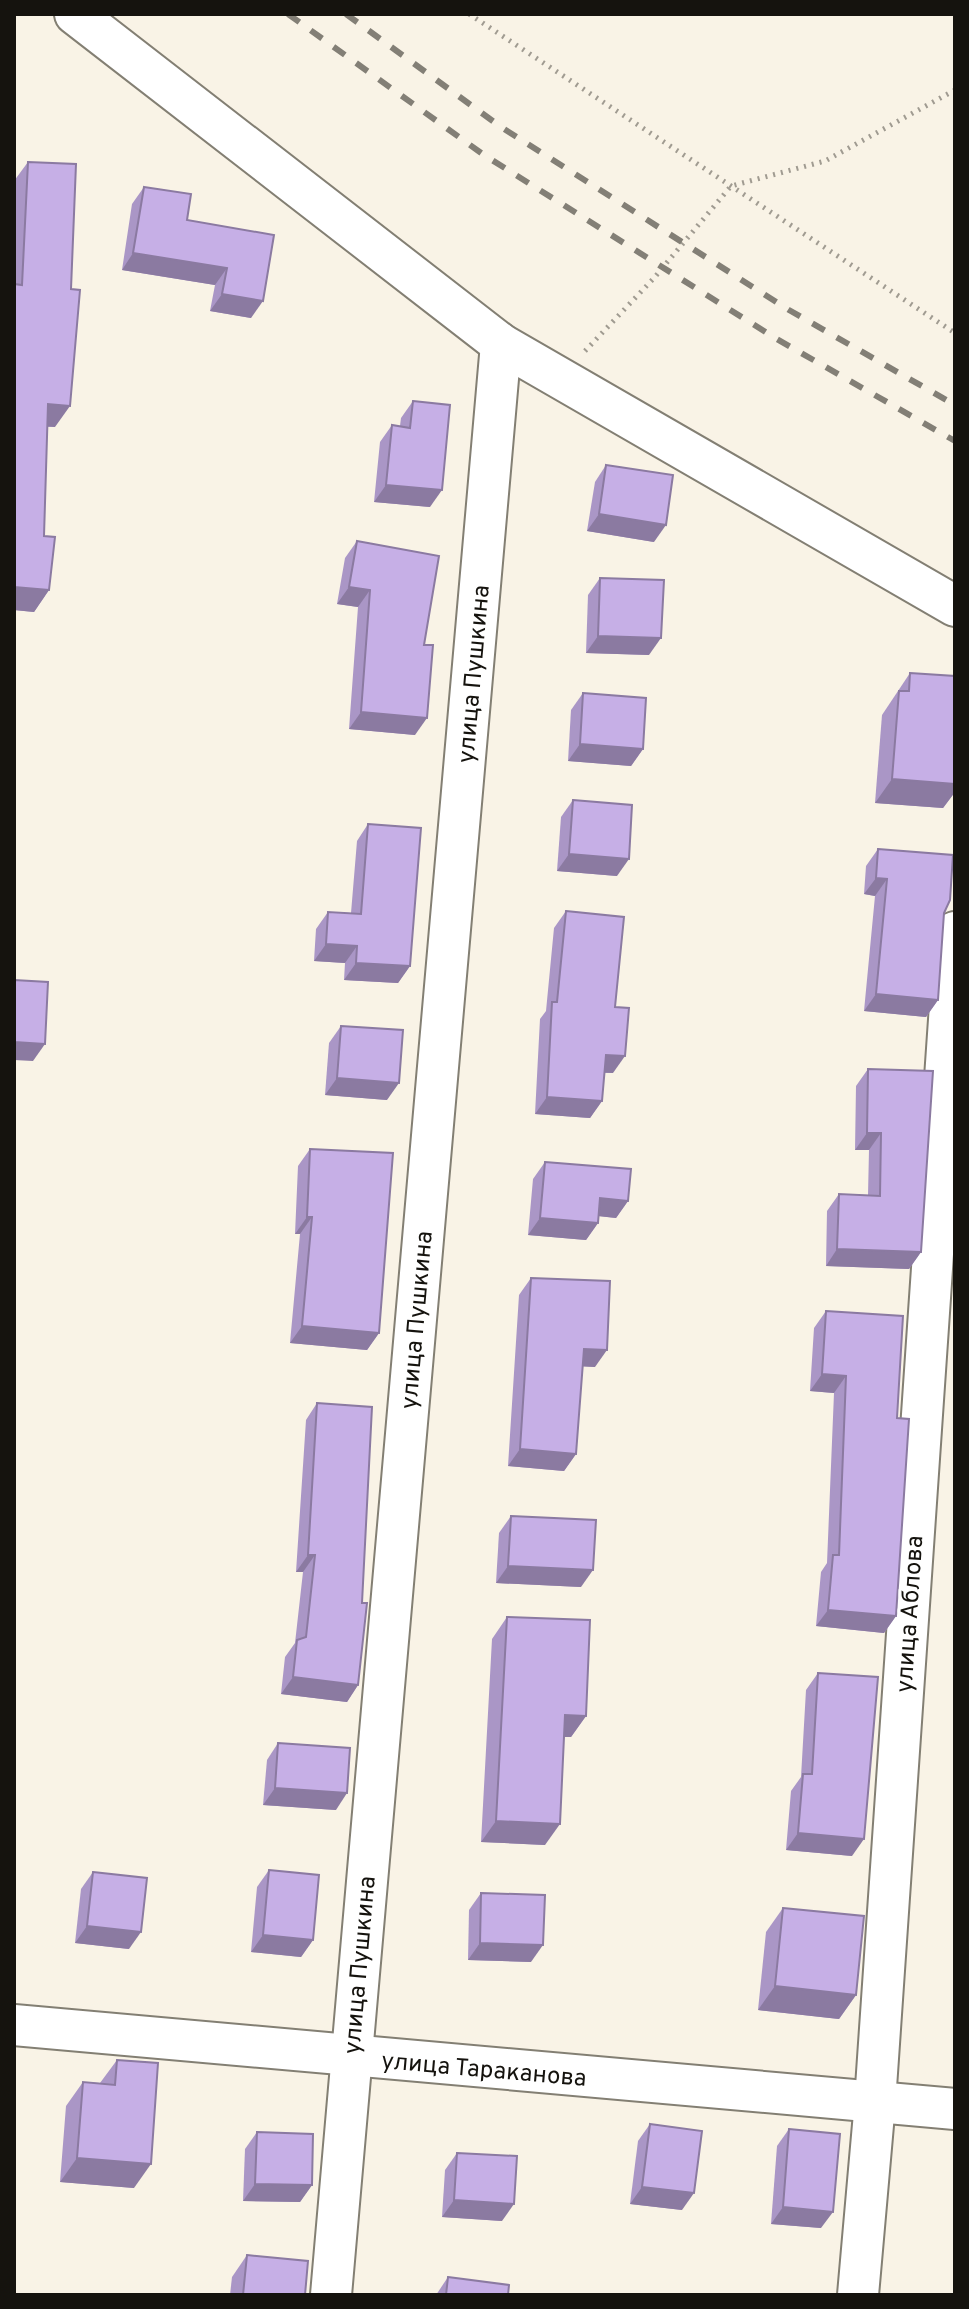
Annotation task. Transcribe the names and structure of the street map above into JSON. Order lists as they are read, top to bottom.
{
  "streets": {
    "street": ["улица Пушкина", "улица Аблова", "улица Тараканова"]
  },
  "crossings": [
    ["улица Пушкина", "улица Тараканова"],
    ["улица Аблова", "улица Тараканова"]
  ]
}
